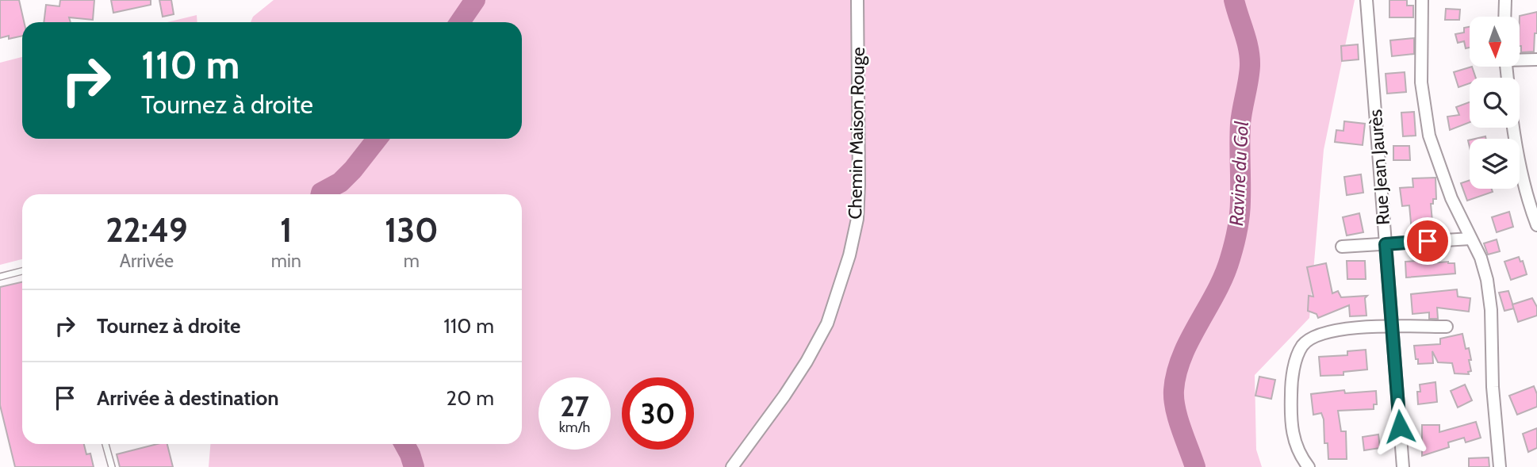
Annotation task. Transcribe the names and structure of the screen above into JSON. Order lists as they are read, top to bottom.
{
  "streets": {
    "street": ["Chemin Maison Rouge", "Rue Jean Jaurès"]
  },
  "water": ["Ravine du Gol"],
  "north": "bottom",
  "page": {
    "turn": ["110 m", "Tournez à droite"],
    "eta": [
      "22:49",
      "Arrivée",
      "1",
      "min",
      "130",
      "m"
    ],
    "list": [
      {
        "name": "Tournez à droite",
        "value": "110 m"
      },
      {
        "name": "Arrivée à destination",
        "value": "20 m"
      }
    ],
    "speed": "27 km/h",
    "limit": "30"
  }
}
